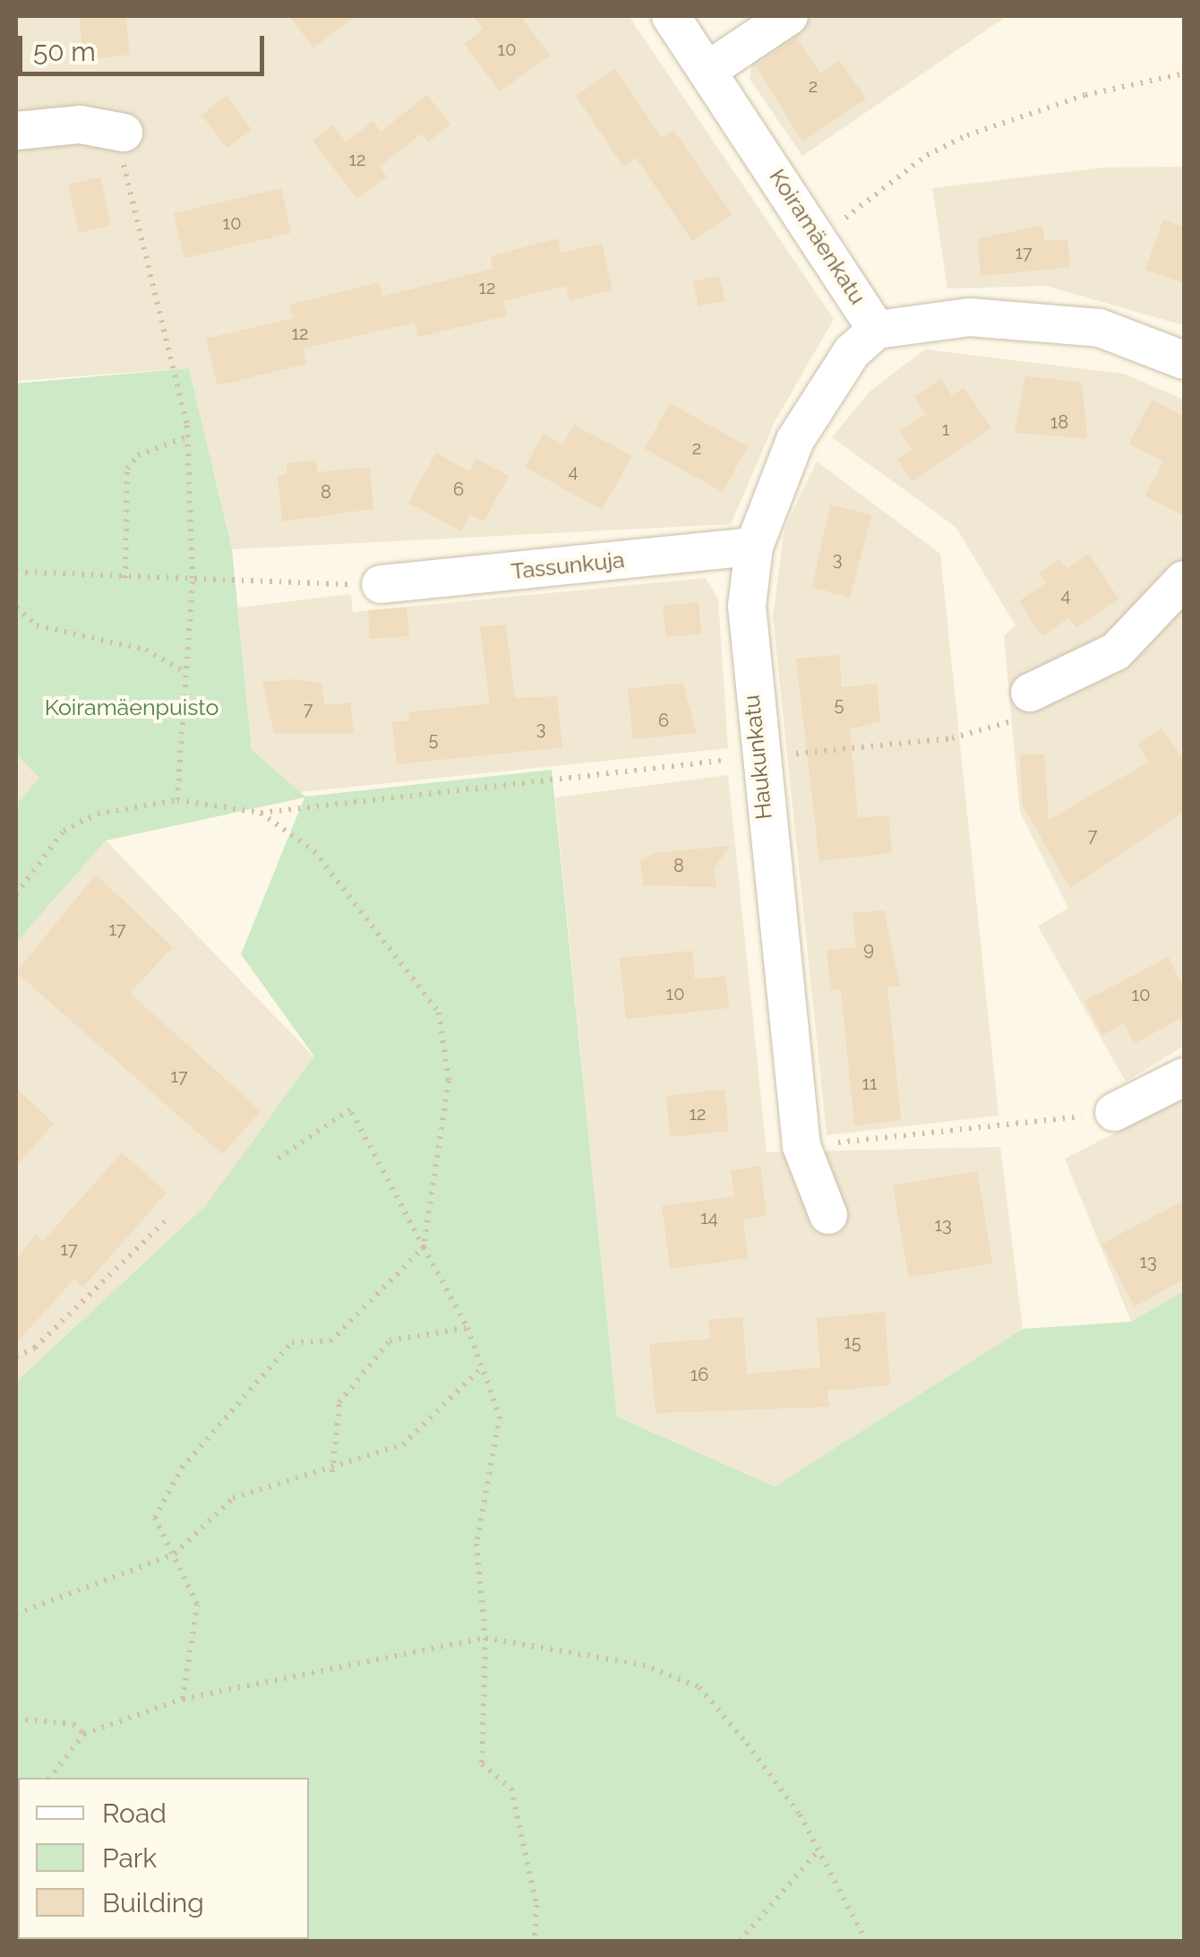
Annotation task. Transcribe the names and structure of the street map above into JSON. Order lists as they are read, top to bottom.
{
  "streets": {
    "street": ["Koiramäenkatu", "Tassunkuja", "Haukunkatu"]
  },
  "crossings": [
    ["Koiramäenkatu", "Haukunkatu"],
    ["Tassunkuja", "Haukunkatu"]
  ],
  "parks": ["Koiramäenpuisto"],
  "house_numbers": [
    "10",
    "2",
    "12",
    "10",
    "17",
    "12",
    "12",
    "18",
    "1",
    "2",
    "4",
    "6",
    "8",
    "3",
    "4",
    "5",
    "7",
    "6",
    "3",
    "5",
    "7",
    "8",
    "17",
    "9",
    "10",
    "10",
    "17",
    "11",
    "12",
    "14",
    "13",
    "17",
    "13",
    "15",
    "16"
  ],
  "legend": ["Road", "Park", "Building"],
  "scale_bar": "50 m"
}
